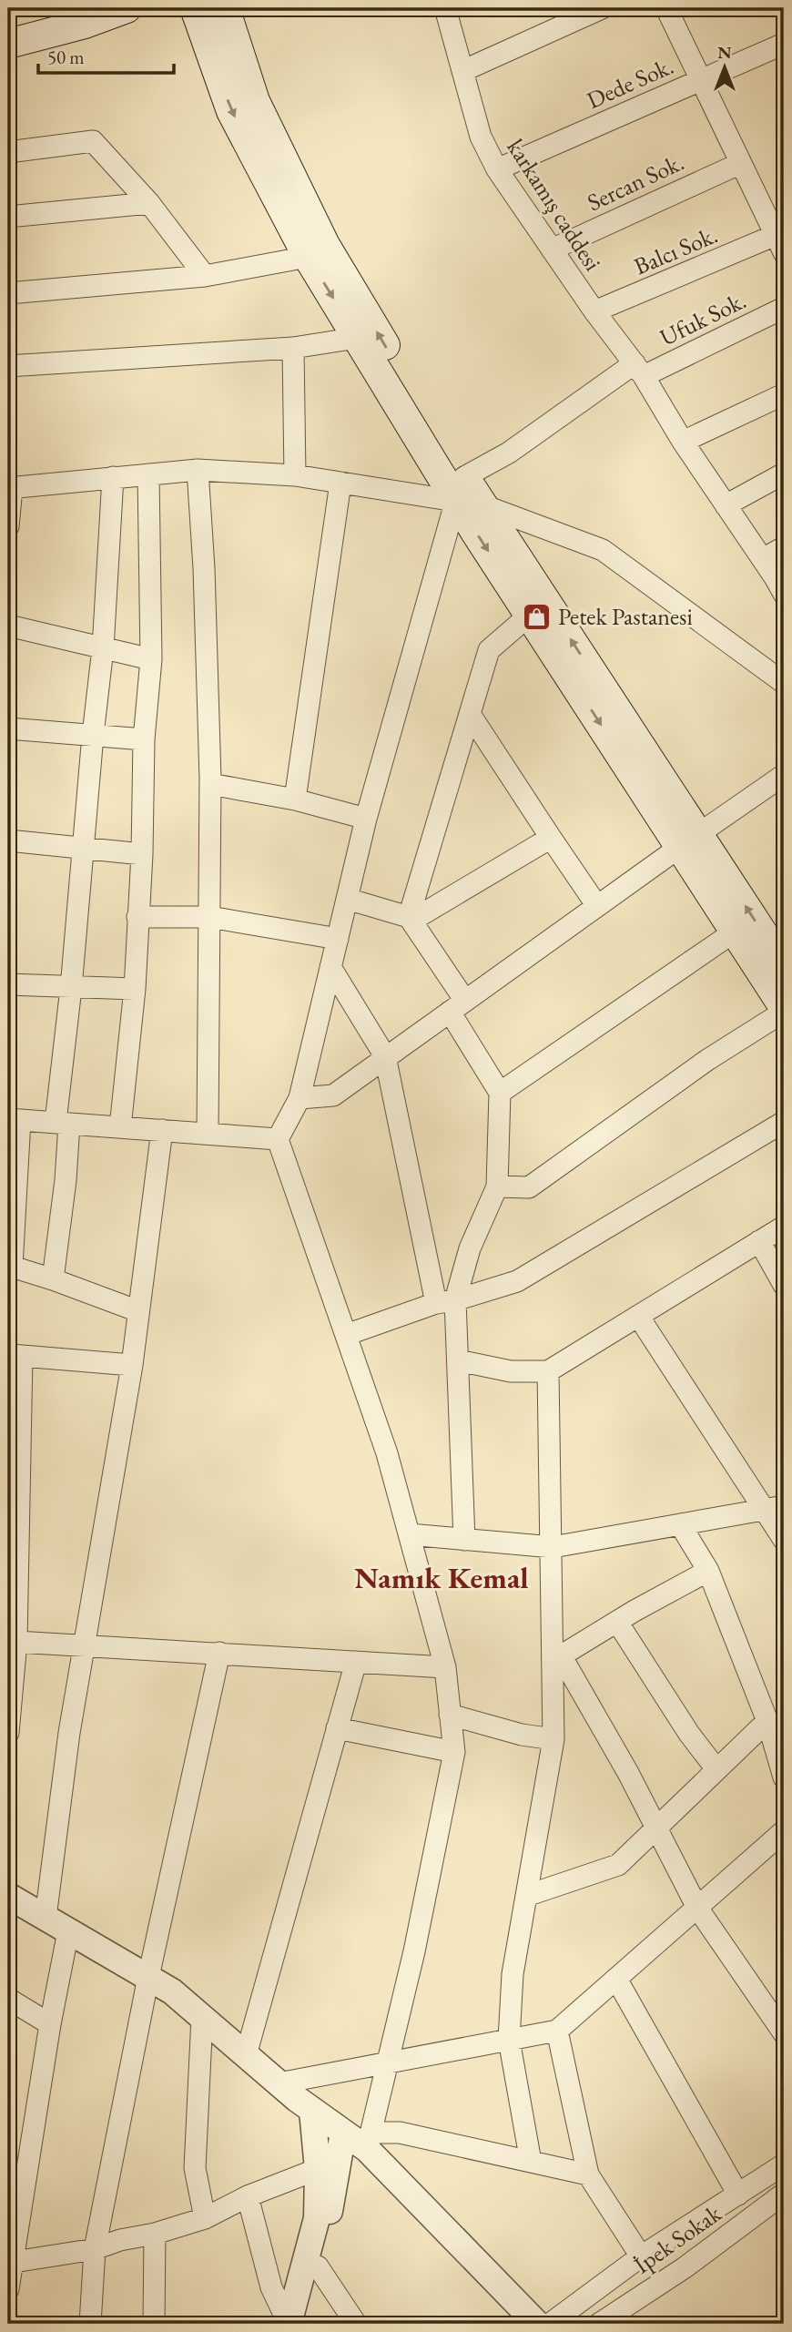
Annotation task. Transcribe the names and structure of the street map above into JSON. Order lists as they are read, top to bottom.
{
  "streets": {
    "street": [
      "Dede Sok.",
      "Sercan Sok.",
      "karkamış caddesi",
      "Balcı Sok.",
      "Ufuk Sok.",
      "İpek Sokak"
    ]
  },
  "crossings": [
    ["Dede Sok.", "karkamış caddesi"],
    ["Sercan Sok.", "karkamış caddesi"],
    ["karkamış caddesi", "Balcı Sok."],
    ["karkamış caddesi", "Ufuk Sok."]
  ],
  "districts": ["Namık Kemal"],
  "places": {
    "shop": ["Petek Pastanesi"]
  },
  "scale_bar": "50 m",
  "north": "top"
}
